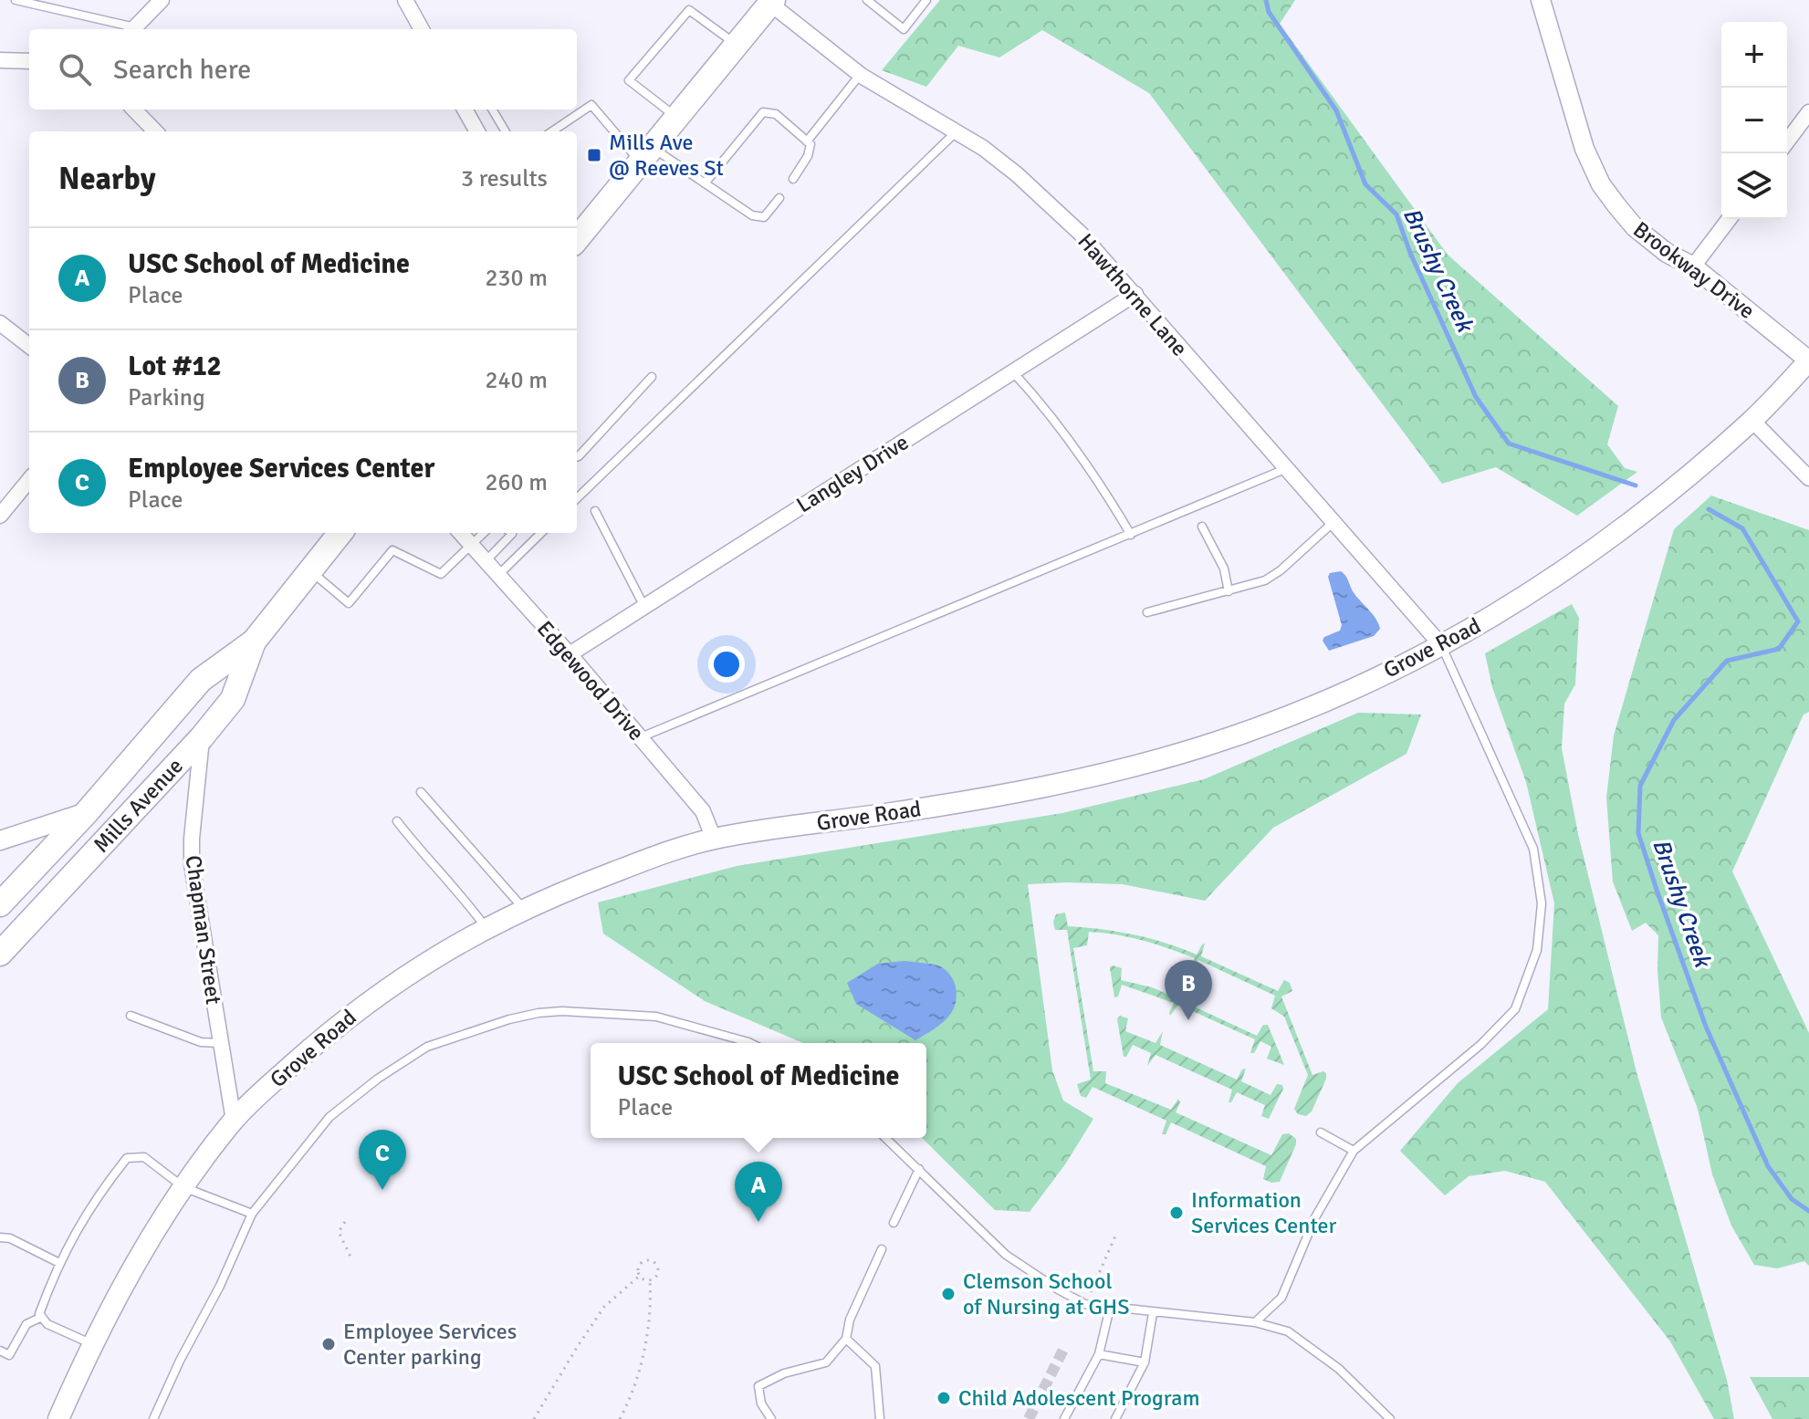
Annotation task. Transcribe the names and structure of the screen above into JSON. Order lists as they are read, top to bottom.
{
  "streets": {
    "main road": ["Grove Road", "Mills Avenue"],
    "street": [
      "Brookway Drive",
      "Hawthorne Lane",
      "Langley Drive",
      "Edgewood Drive",
      "Chapman Street"
    ]
  },
  "crossings": [
    ["Brookway Drive", "Grove Road"],
    ["Hawthorne Lane", "Langley Drive"],
    ["Hawthorne Lane", "Grove Road"],
    ["Langley Drive", "Edgewood Drive"],
    ["Grove Road", "Edgewood Drive"],
    ["Grove Road", "Chapman Street"],
    ["Mills Avenue", "Chapman Street"]
  ],
  "water": ["Brushy Creek"],
  "places": {
    "transit": ["Mills Ave @ Reeves St"],
    "other": [
      "Information Services Center",
      "Clemson School of Nursing at GHS",
      "Employee Services Center parking",
      "Child Adolescent Program"
    ]
  },
  "page": {
    "map_buttons": ["+", "−"],
    "search": "Search here",
    "heading": ["Nearby", "3 results"],
    "list": [
      {
        "mark": "A",
        "name": "USC School of Medicine",
        "note": "Place",
        "value": "230 m"
      },
      {
        "mark": "B",
        "name": "Lot #12",
        "note": "Parking",
        "value": "240 m"
      },
      {
        "mark": "C",
        "name": "Employee Services Center",
        "note": "Place",
        "value": "260 m"
      }
    ],
    "pins": ["B", "C", "A"],
    "popup": ["USC School of Medicine", "Place"]
  }
}
